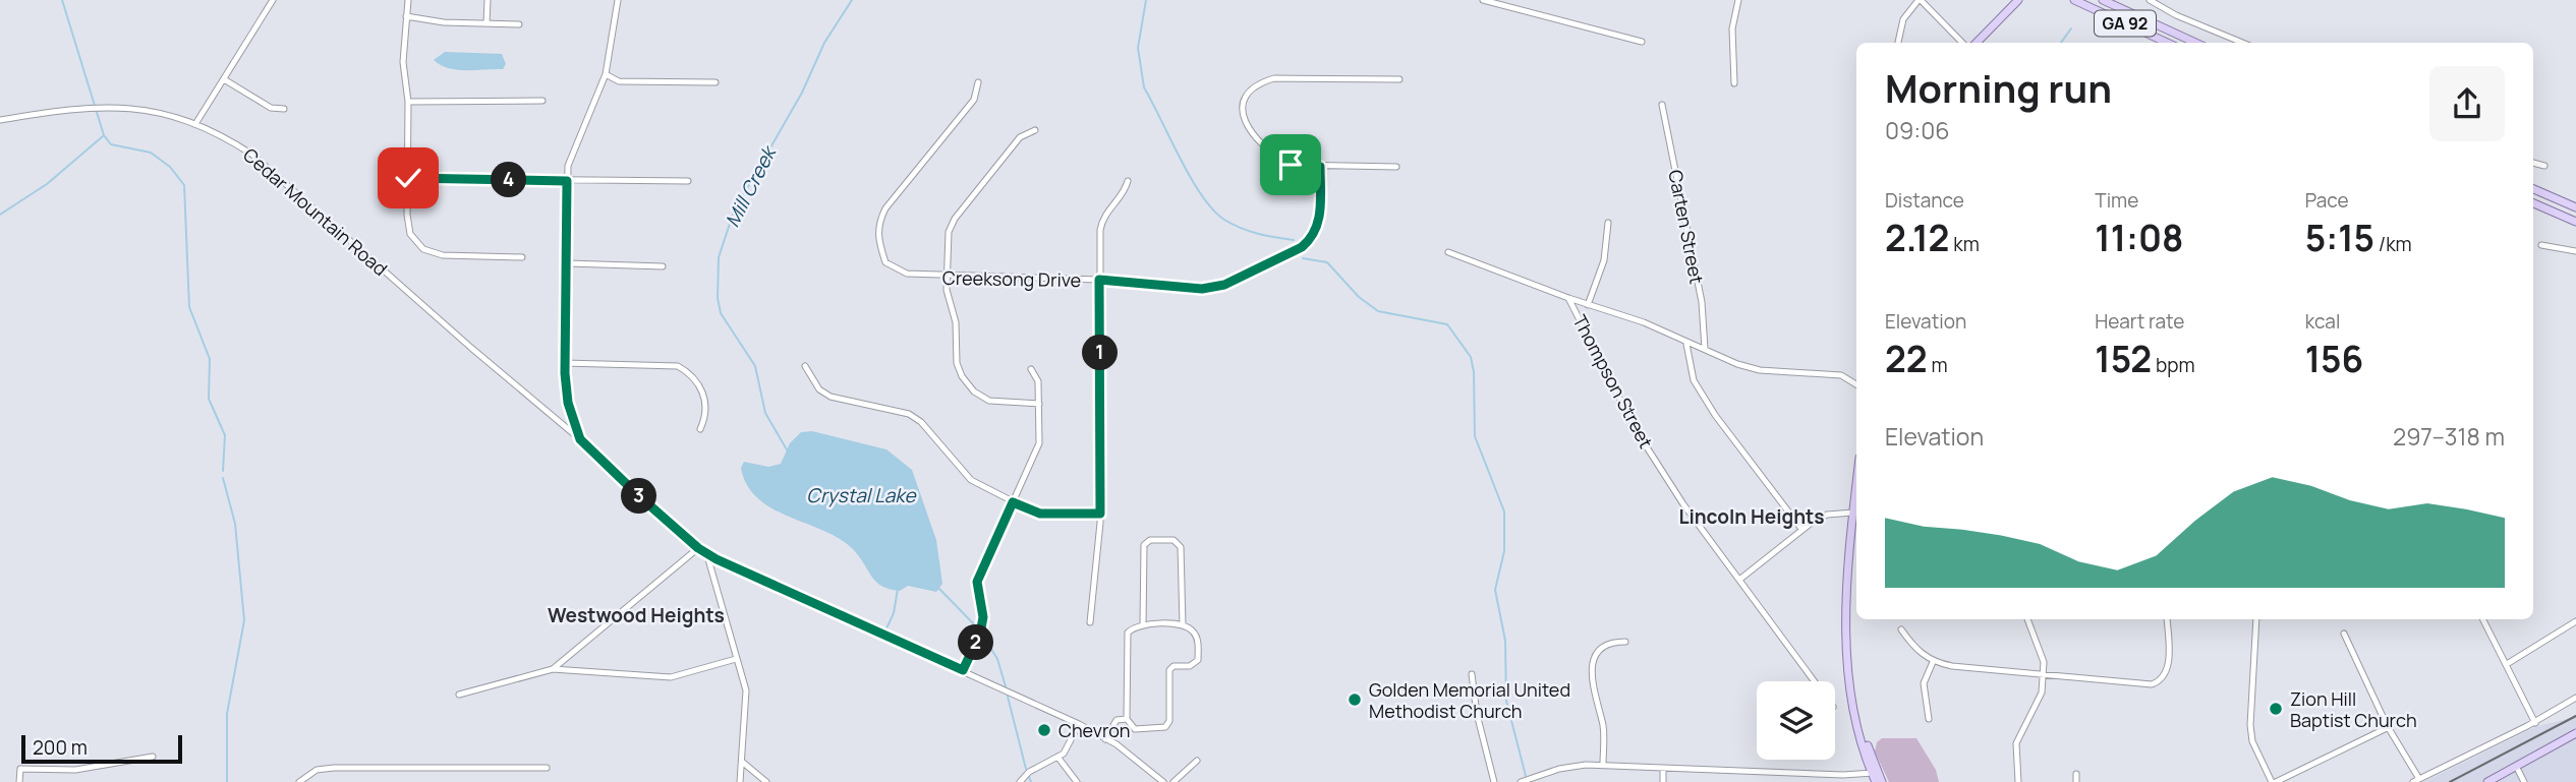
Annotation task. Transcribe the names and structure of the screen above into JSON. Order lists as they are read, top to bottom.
{
  "streets": {
    "main road": ["GA 92"],
    "street": [
      "Cedar Mountain Road",
      "Carten Street",
      "Creeksong Drive",
      "Thompson Street"
    ]
  },
  "districts": ["Lincoln Heights", "Westwood Heights"],
  "water": ["Mill Creek", "Crystal Lake"],
  "places": ["Golden Memorial United Methodist Church", "Zion Hill Baptist Church", "Chevron"],
  "scale_bar": "200 m",
  "page": {
    "heading": ["Morning run", "09:06"],
    "pins": [
      "4",
      "1",
      "3",
      "2"
    ],
    "stats": [
      ["Distance", "2.12 km"],
      ["Time", "11:08"],
      ["Pace", "5:15 /km"],
      ["Elevation", "22 m"],
      ["Heart rate", "152 bpm"],
      ["kcal", "156"]
    ],
    "chart": ["Elevation", "297–318 m"],
    "scale": "200 m"
  }
}
